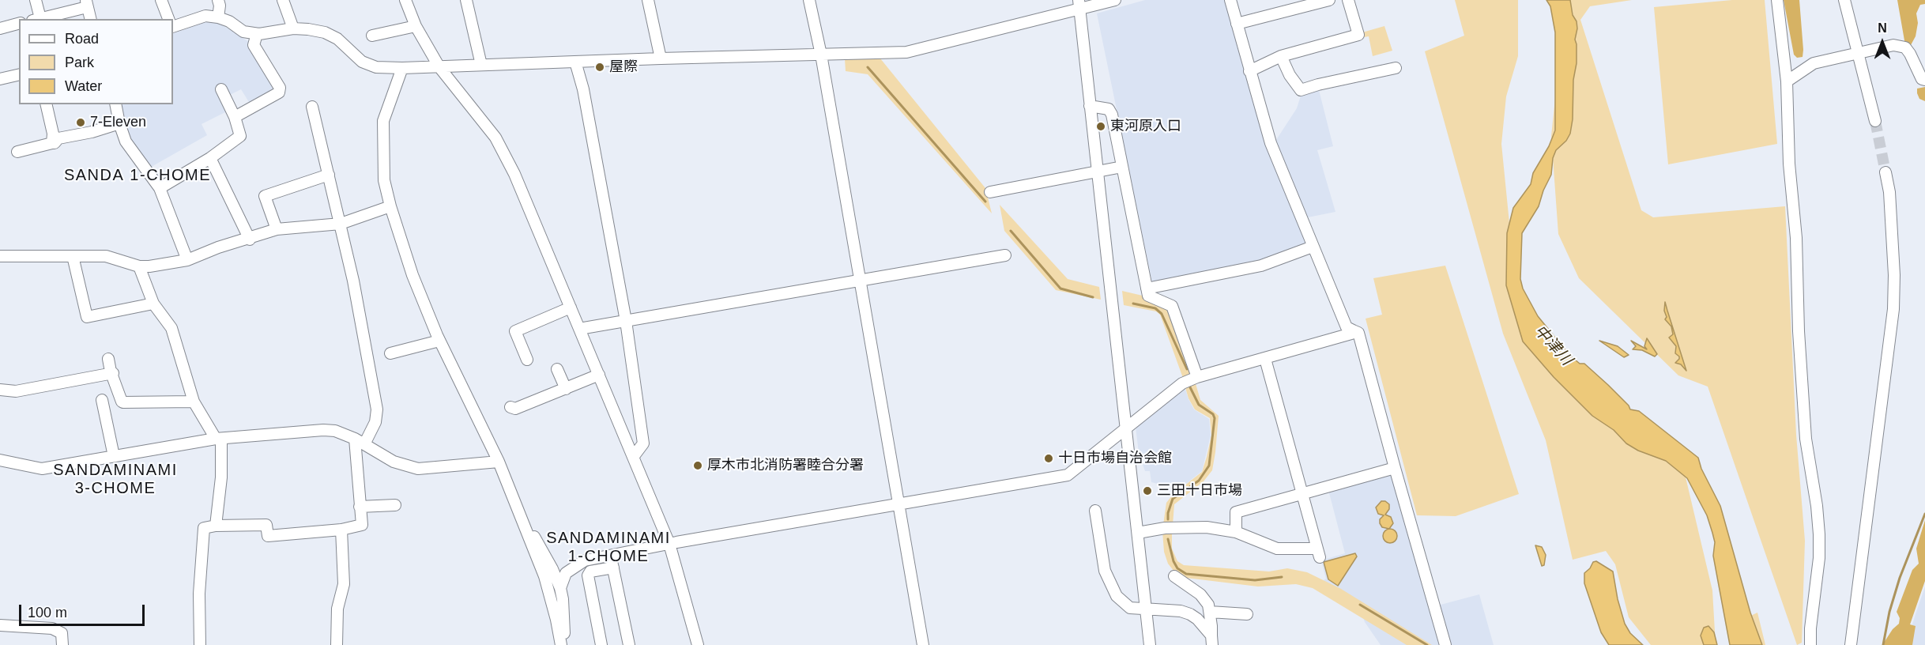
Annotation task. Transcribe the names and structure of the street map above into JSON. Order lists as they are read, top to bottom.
{
  "districts": ["SANDA 1-CHOME", "SANDAMINAMI 3-CHOME", "SANDAMINAMI 1-CHOME"],
  "water": ["中津川"],
  "places": [
    "屋際",
    "7-Eleven",
    "東河原入口",
    "十日市場自治会館",
    "厚木市北消防署睦合分署",
    "三田十日市場"
  ],
  "legend": ["Road", "Park", "Water"],
  "scale_bar": "100 m",
  "north": "top"
}
